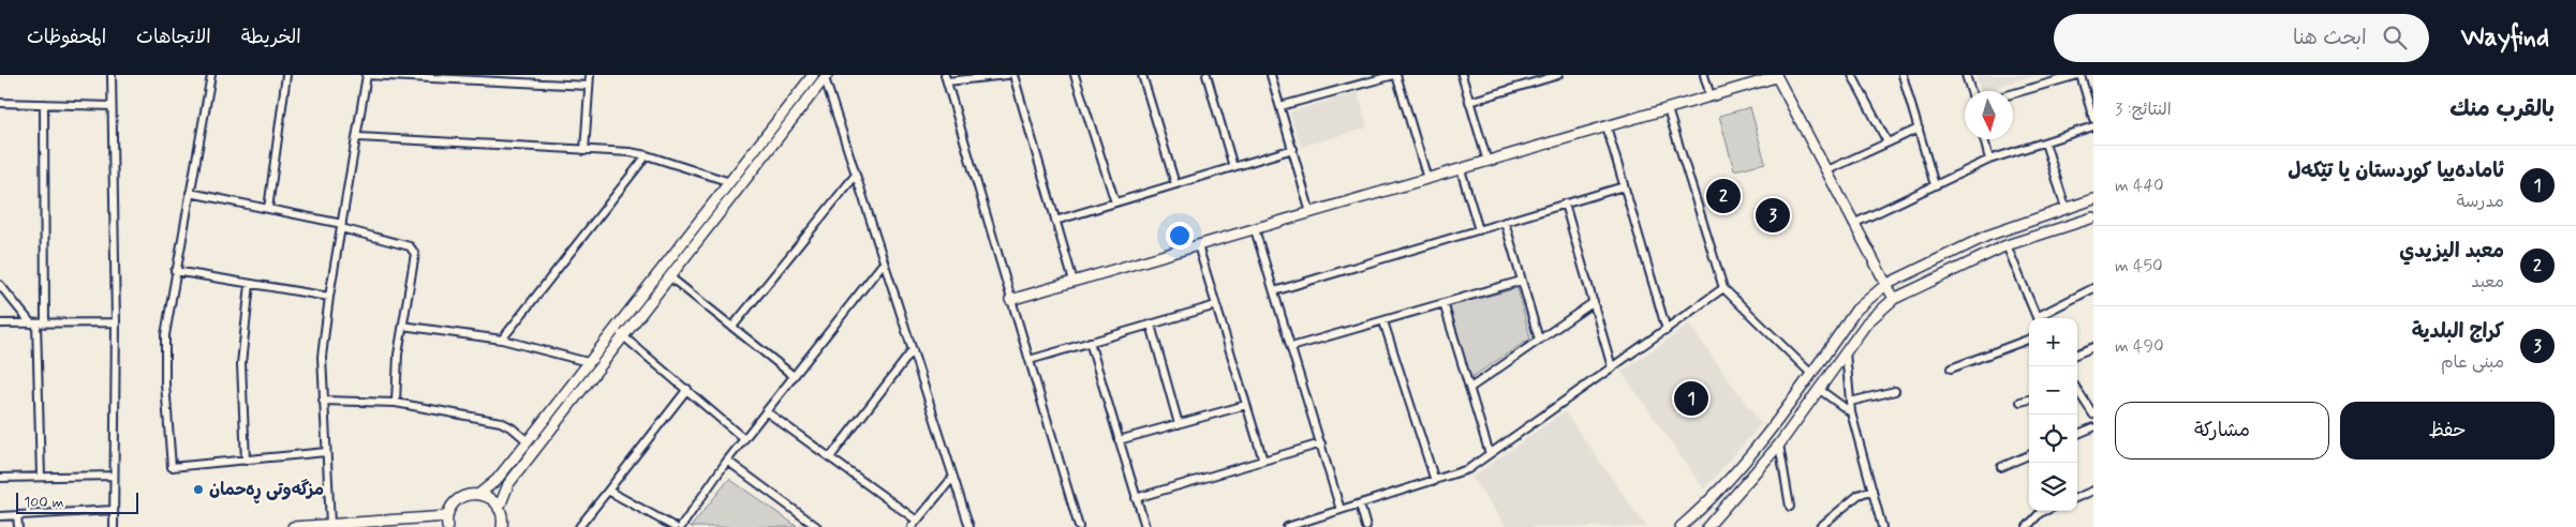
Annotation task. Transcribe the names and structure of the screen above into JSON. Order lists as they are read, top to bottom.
{
  "places": ["مزگه‌وتی ڕه‌حمان"],
  "scale_bar": "100 m",
  "north": "bottom",
  "page": {
    "header": "Wayfind",
    "search": "ابحث هنا",
    "nav": ["الخريطة", "الاتجاهات", "المحفوظات"],
    "heading": ["بالقرب منك", "النتائج: 3"],
    "list": [
      {
        "mark": "1",
        "name": "ئامادەییا کوردستان یا تێکەل",
        "note": "مدرسة",
        "value": "440 m"
      },
      {
        "mark": "2",
        "name": "معبد اليزيدي",
        "note": "معبد",
        "value": "450 m"
      },
      {
        "mark": "3",
        "name": "كراج البلدية",
        "note": "مبنى عام",
        "value": "490 m"
      }
    ],
    "pins": ["2", "3", "1"],
    "map_buttons": ["+", "−"],
    "buttons": ["حفظ", "مشاركة"],
    "scale": "100 m"
  }
}
